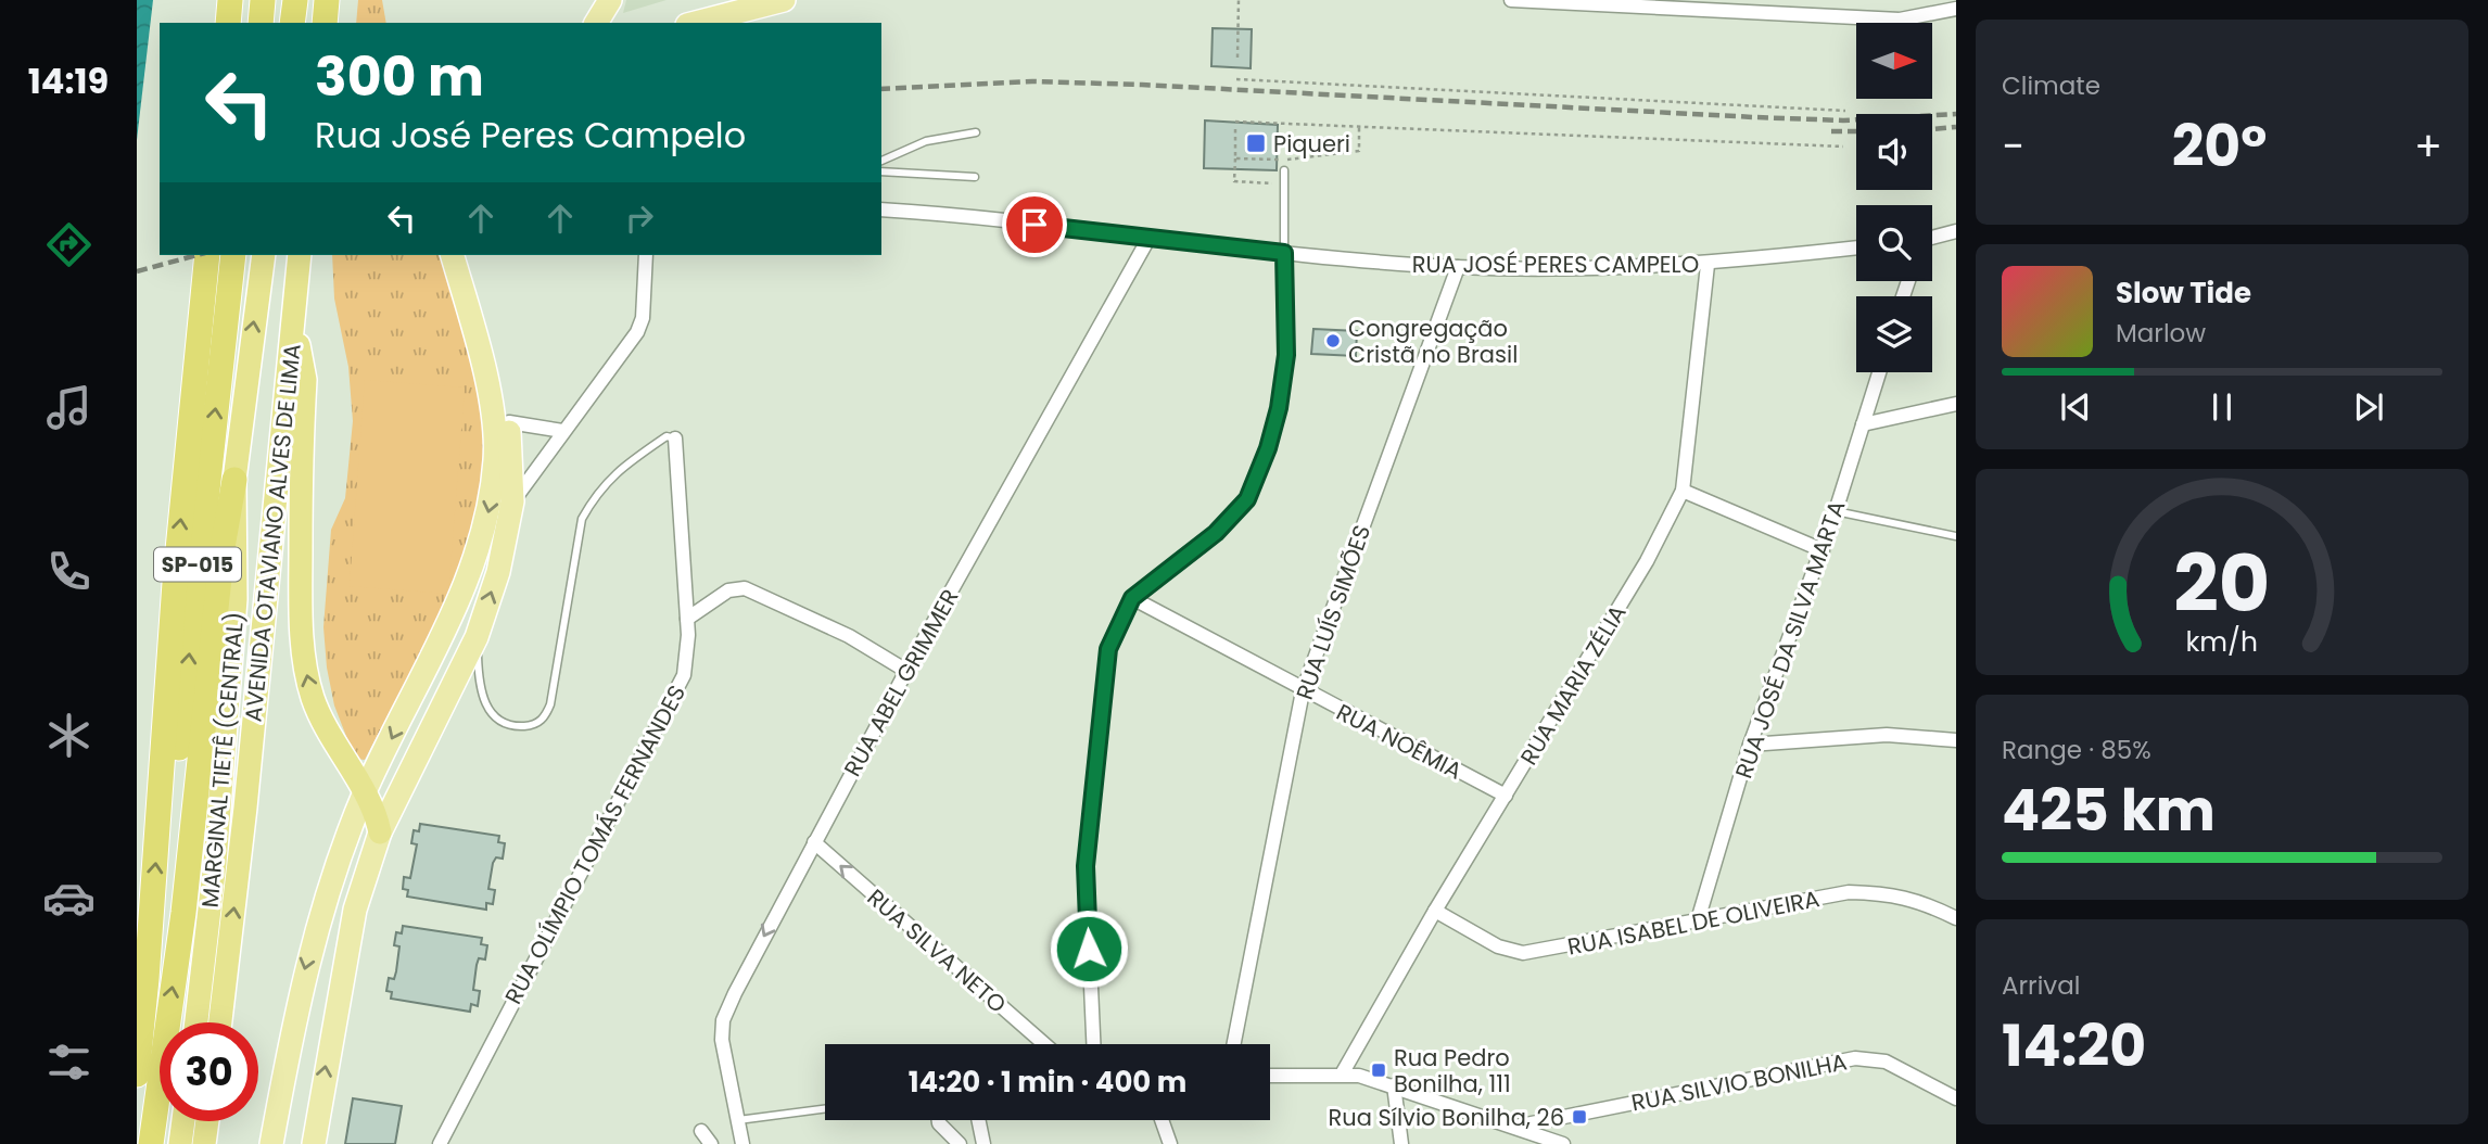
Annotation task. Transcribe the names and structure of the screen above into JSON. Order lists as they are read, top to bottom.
{
  "streets": {
    "highway": ["AVENIDA OTAVIANO ALVES DE LIMA", "SP-015", "MARGINAL TIETÊ (CENTRAL)"],
    "street": [
      "RUA JOSÉ PERES CAMPELO",
      "RUA LUÍS SIMÕES",
      "RUA JOSÉ DA SILVA MARTA",
      "RUA ABEL GRIMMER",
      "RUA MARIA ZÉLIA",
      "RUA NOÊMIA",
      "RUA OLÍMPIO TOMÁS FERNANDES",
      "RUA ISABEL DE OLIVEIRA",
      "RUA SILVA NETO",
      "RUA SILVIO BONILHA"
    ]
  },
  "crossings": [
    ["RUA JOSÉ PERES CAMPELO", "RUA LUÍS SIMÕES"],
    ["RUA JOSÉ PERES CAMPELO", "RUA ABEL GRIMMER"],
    ["RUA JOSÉ PERES CAMPELO", "RUA MARIA ZÉLIA"],
    ["SP-015", "MARGINAL TIETÊ (CENTRAL)"],
    ["RUA LUÍS SIMÕES", "RUA NOÊMIA"],
    ["RUA JOSÉ DA SILVA MARTA", "RUA ISABEL DE OLIVEIRA"],
    ["RUA ABEL GRIMMER", "RUA SILVA NETO"],
    ["RUA MARIA ZÉLIA", "RUA NOÊMIA"],
    ["RUA MARIA ZÉLIA", "RUA ISABEL DE OLIVEIRA"]
  ],
  "one_way": ["RUA SILVA NETO"],
  "places": {
    "transit": ["Piqueri", "Rua Pedro Bonilha, 111", "Rua Sílvio Bonilha, 26"],
    "other": ["Congregação Cristã no Brasil"]
  },
  "north": "right",
  "page": {
    "tabs": "14:19",
    "tile": [
      "Climate",
      ["Range · 85%", "425 km"],
      ["Arrival", "14:20"]
    ],
    "turn": ["300 m", "Rua José Peres Campelo"],
    "heat": ["−", "20°", "+"],
    "song": ["Slow Tide", "Marlow"],
    "limit": "30",
    "trip": "14:20 · 1 min · 400 m",
    "gauge": ["20", "km/h"]
  }
}
